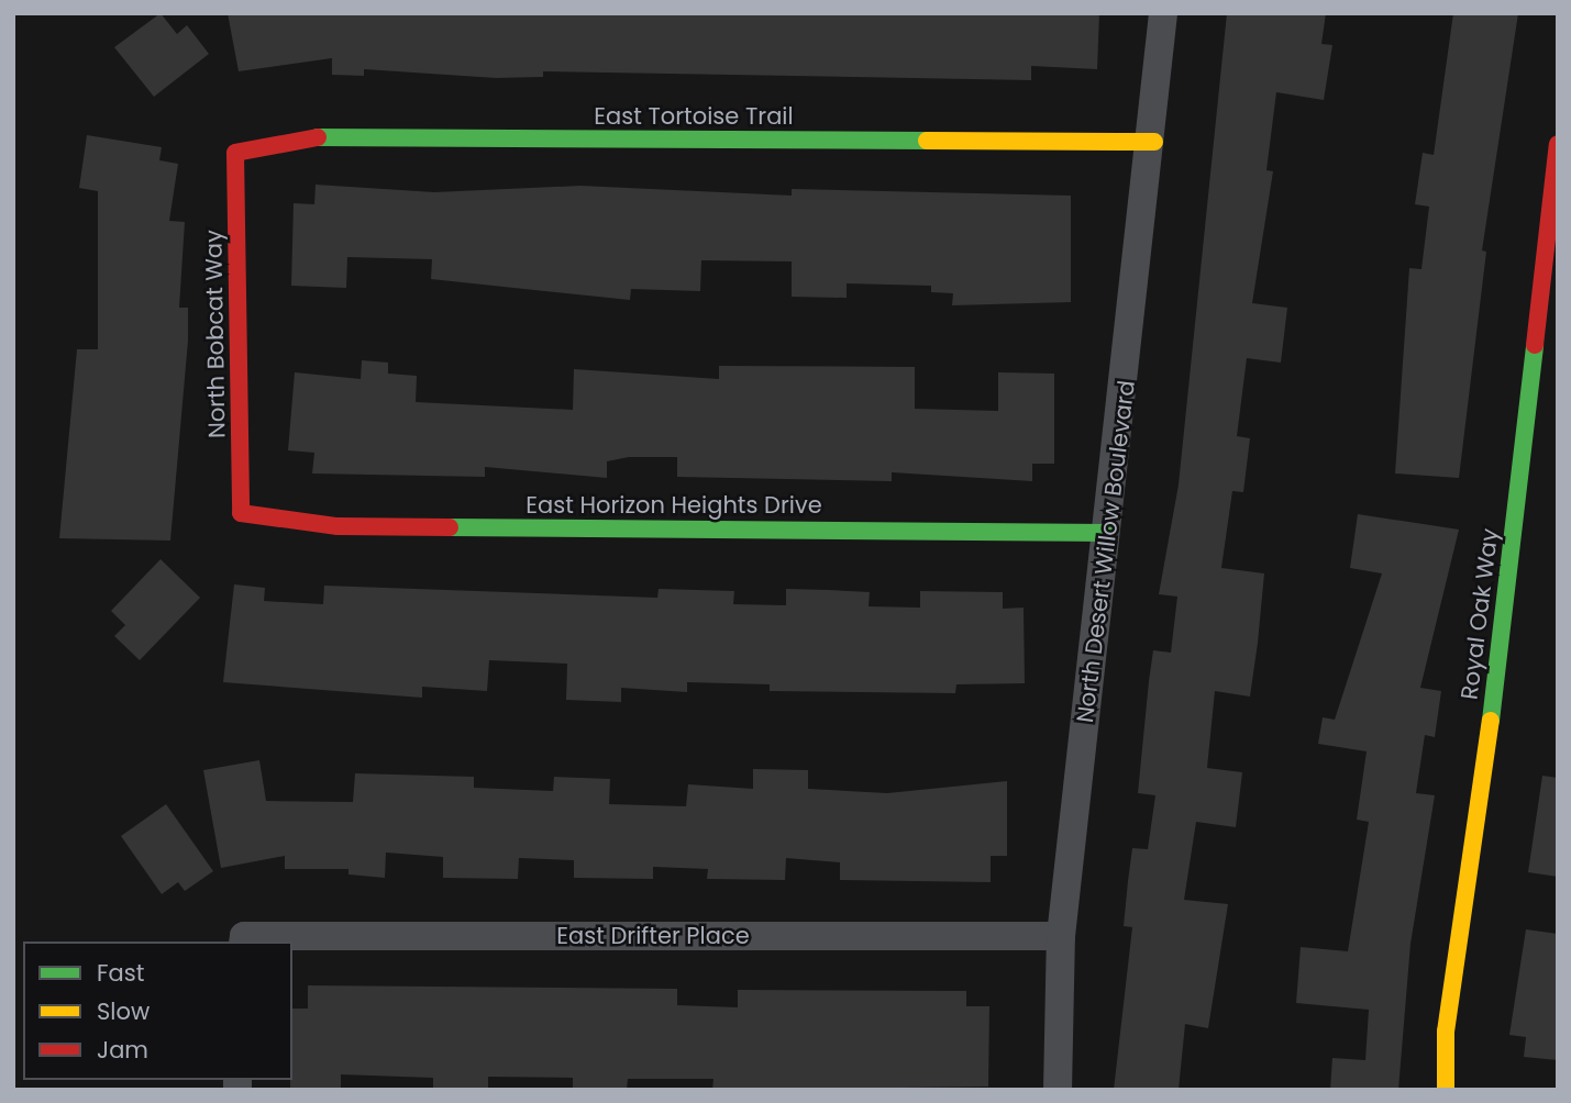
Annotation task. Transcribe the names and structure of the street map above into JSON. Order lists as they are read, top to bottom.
{
  "streets": {
    "street": [
      "East Tortoise Trail",
      "North Bobcat Way",
      "East Horizon Heights Drive",
      "North Desert Willow Boulevard",
      "Royal Oak Way",
      "East Drifter Place"
    ]
  },
  "crossings": [
    ["East Tortoise Trail", "North Bobcat Way"],
    ["East Tortoise Trail", "North Desert Willow Boulevard"],
    ["North Bobcat Way", "East Horizon Heights Drive"],
    ["East Horizon Heights Drive", "North Desert Willow Boulevard"],
    ["North Desert Willow Boulevard", "East Drifter Place"]
  ],
  "legend": ["Fast", "Slow", "Jam"]
}
